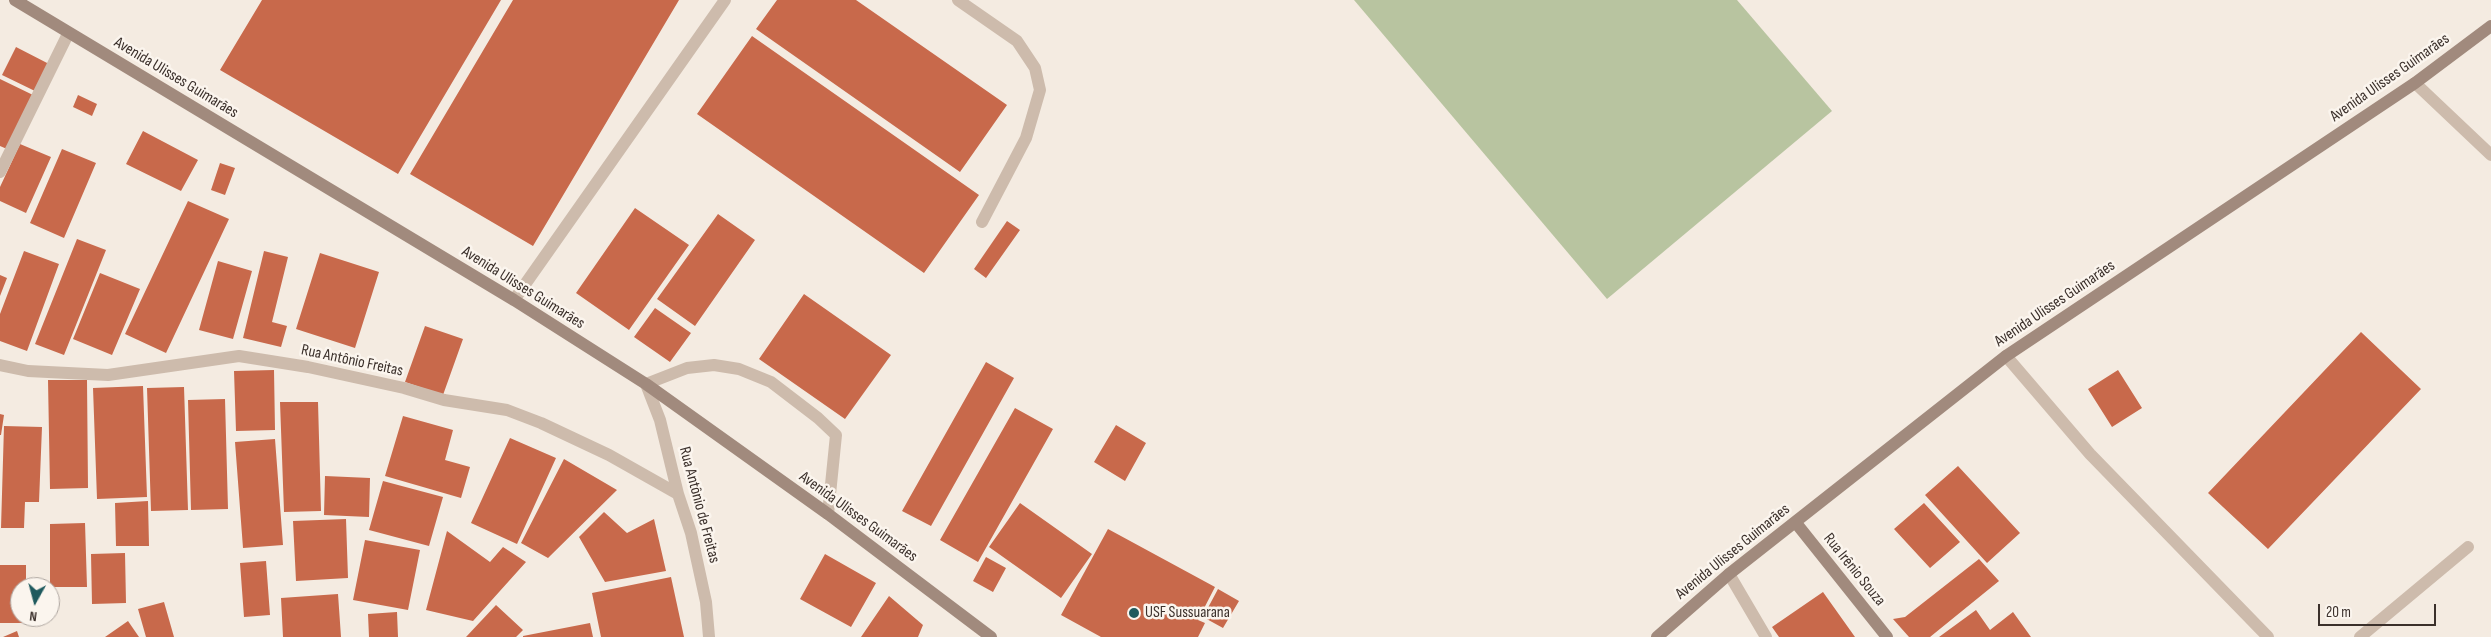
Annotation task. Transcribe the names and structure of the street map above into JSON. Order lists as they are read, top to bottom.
{
  "streets": {
    "main road": ["Avenida Ulisses Guimarães", "Rua Irênio Souza"],
    "street": ["Rua Antônio Freitas", "Rua Antônio de Freitas"]
  },
  "crossings": [
    ["Avenida Ulisses Guimarães", "Rua Antônio de Freitas"],
    ["Avenida Ulisses Guimarães", "Rua Irênio Souza"],
    ["Rua Antônio Freitas", "Rua Antônio de Freitas"]
  ],
  "places": ["USF Sussuarana"],
  "scale_bar": "20 m",
  "north": "bottom"
}
